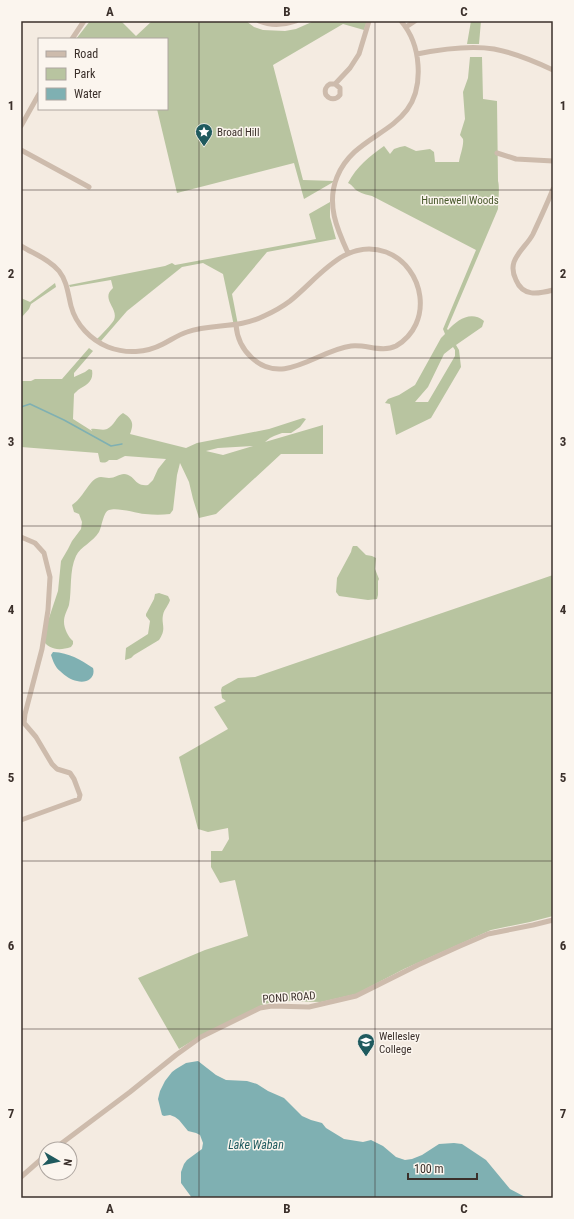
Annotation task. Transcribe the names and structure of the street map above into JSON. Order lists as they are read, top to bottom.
{
  "streets": {
    "street": ["POND ROAD"]
  },
  "water": ["Lake Waban"],
  "parks": ["Hunnewell Woods"],
  "places": {
    "place": ["Broad Hill"],
    "school or university": ["Wellesley College"]
  },
  "legend": ["Road", "Park", "Water"],
  "scale_bar": "100 m",
  "north": "right",
  "grid": {
    "columns": ["A", "B", "C"],
    "rows": [
      "1",
      "2",
      "3",
      "4",
      "5",
      "6",
      "7"
    ]
  }
}
